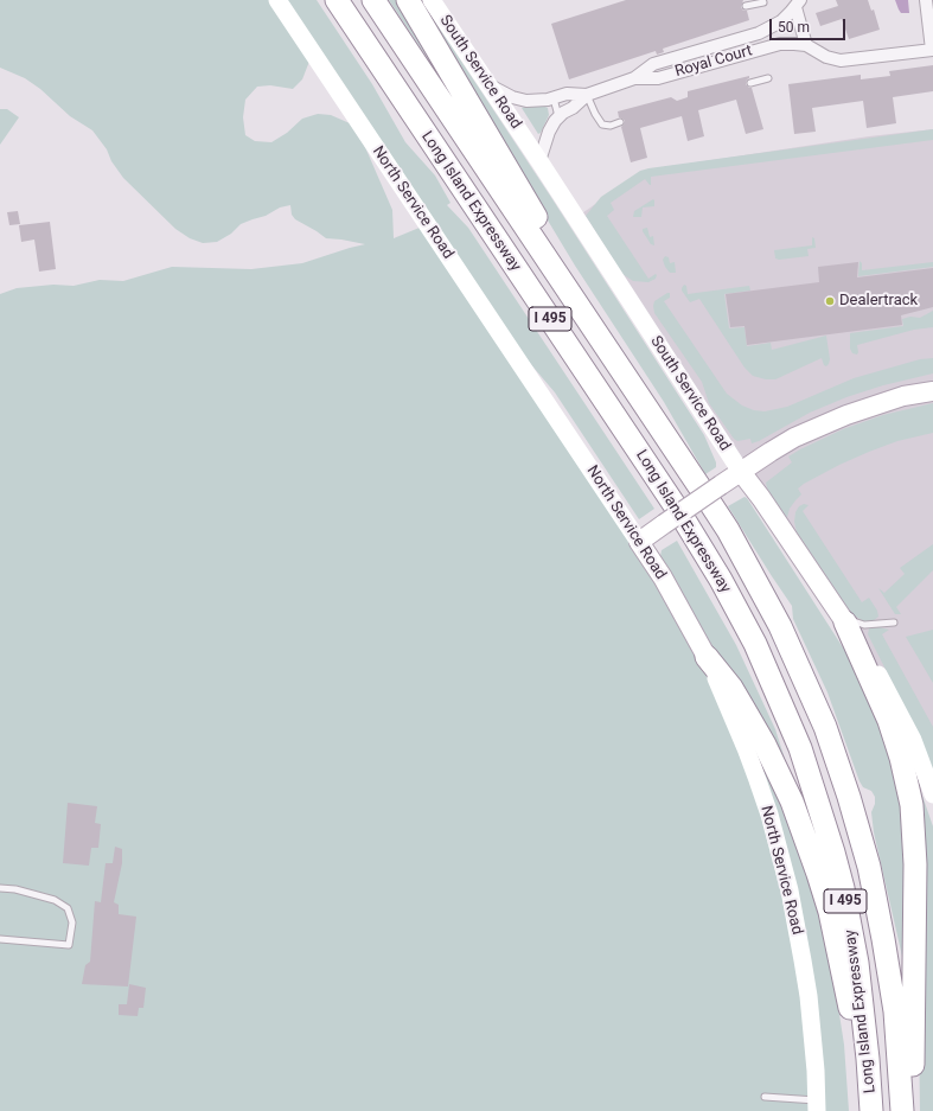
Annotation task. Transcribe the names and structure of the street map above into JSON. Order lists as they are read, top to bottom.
{
  "streets": {
    "highway": ["Long Island Expressway", "I 495"],
    "main road": ["South Service Road", "North Service Road"],
    "street": ["Royal Court"]
  },
  "places": ["Dealertrack"],
  "scale_bar": "50 m"
}
